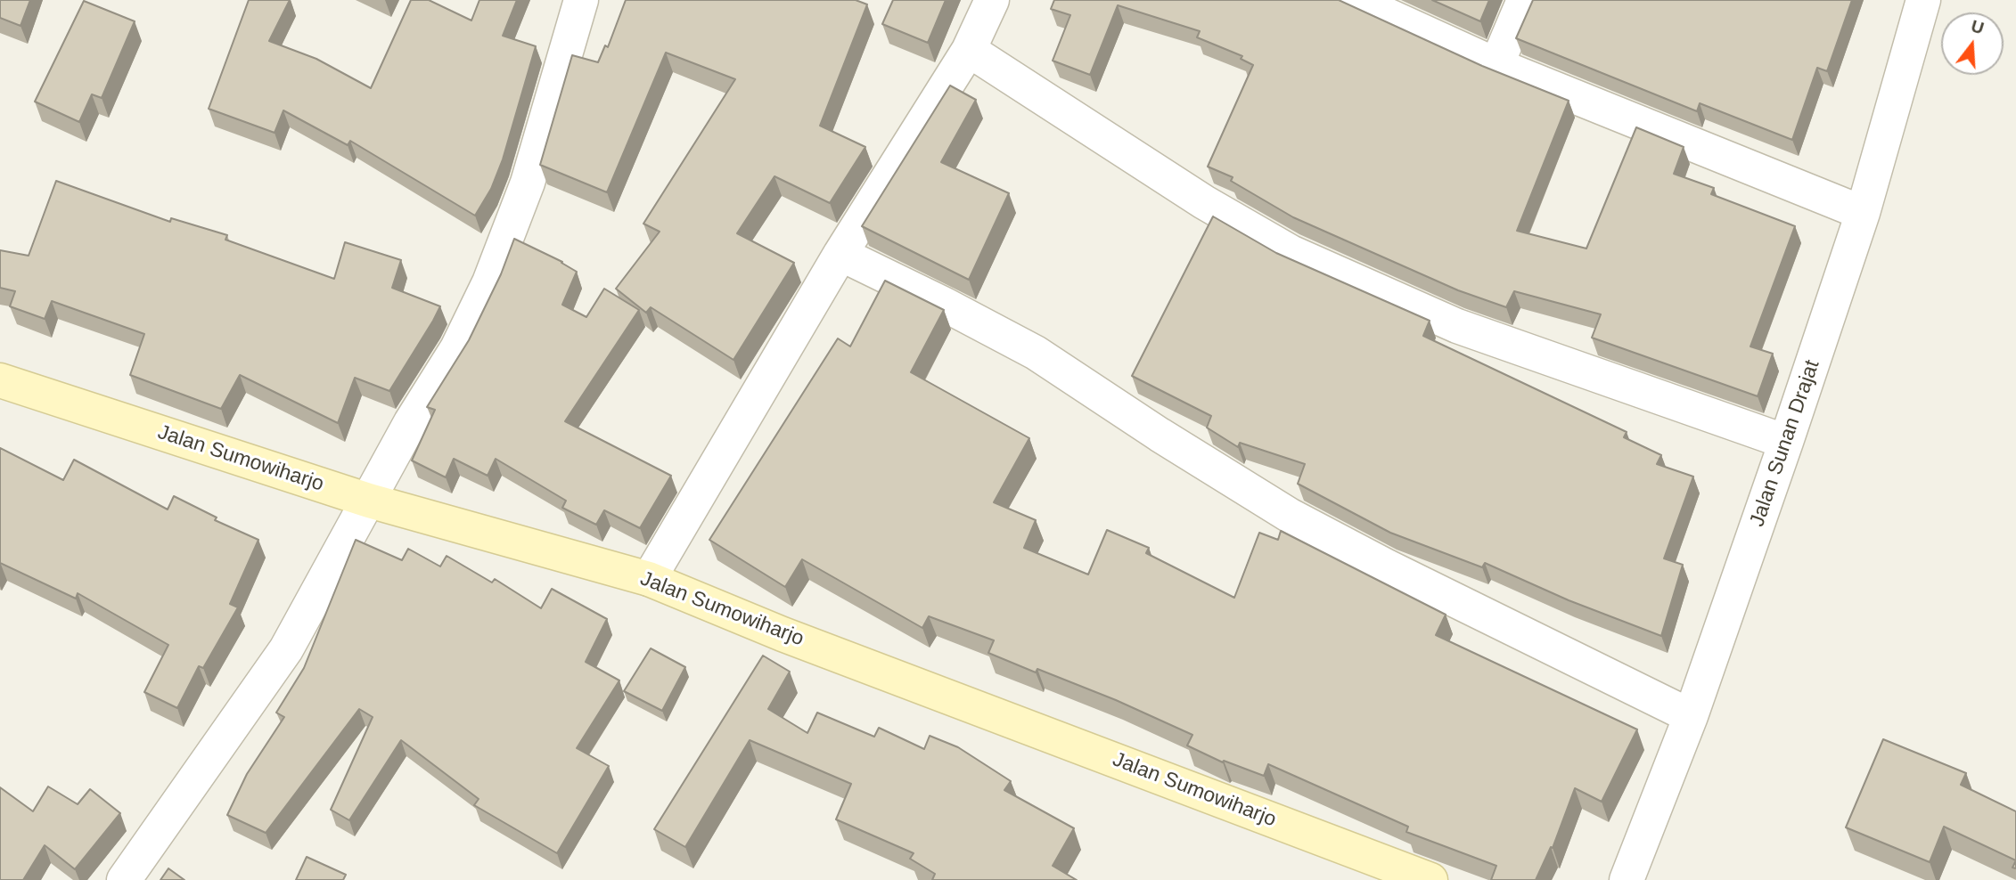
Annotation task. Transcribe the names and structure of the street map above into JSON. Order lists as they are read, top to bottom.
{
  "streets": {
    "street": ["Jalan Sunan Drajat", "Jalan Sumowiharjo"]
  },
  "north": "top"
}
